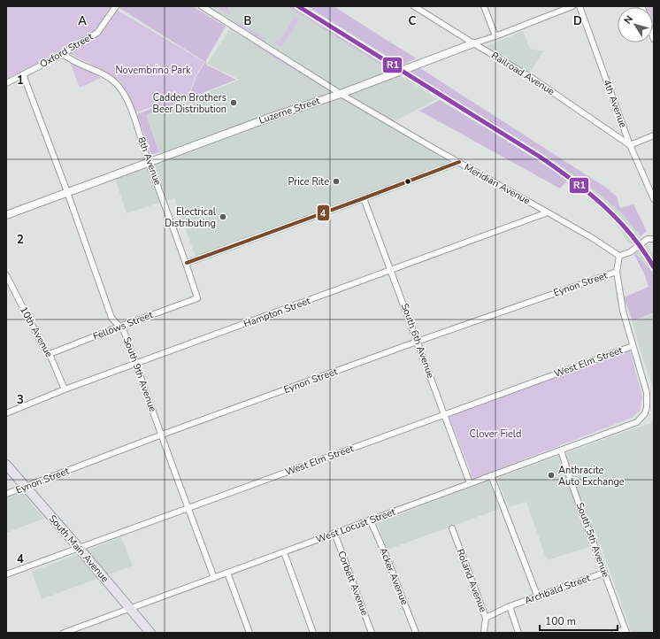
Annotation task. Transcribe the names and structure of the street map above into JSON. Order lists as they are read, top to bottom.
{
  "streets": {
    "main road": ["South Main Avenue"],
    "street": [
      "Oxford Street",
      "Railroad Avenue",
      "4th Avenue",
      "Luzerne Street",
      "8th Avenue",
      "Meridian Avenue",
      "Eynon Street",
      "Hampton Street",
      "Fellows Street",
      "10th Avenue",
      "South 6th Avenue",
      "West Elm Street",
      "South 9th Avenue",
      "West Locust Street",
      "South 5th Avenue",
      "Acker Avenue",
      "Roland Avenue",
      "Corbett Avenue",
      "Archbald Street"
    ]
  },
  "crossings": [
    ["Oxford Street", "8th Avenue"],
    ["Oxford Street", "South 9th Avenue"],
    ["Railroad Avenue", "4th Avenue"],
    ["Railroad Avenue", "Luzerne Street"],
    ["Luzerne Street", "8th Avenue"],
    ["Luzerne Street", "Meridian Avenue"],
    ["Luzerne Street", "South 9th Avenue"],
    ["8th Avenue", "Fellows Street"],
    ["Meridian Avenue", "Hampton Street"],
    ["Eynon Street", "South 6th Avenue"],
    ["Eynon Street", "South 9th Avenue"],
    ["Eynon Street", "South Main Avenue"],
    ["Hampton Street", "10th Avenue"],
    ["Hampton Street", "South 6th Avenue"],
    ["Hampton Street", "South 9th Avenue"],
    ["Fellows Street", "10th Avenue"],
    ["Fellows Street", "South 9th Avenue"],
    ["South 6th Avenue", "West Elm Street"],
    ["South 6th Avenue", "West Locust Street"],
    ["West Elm Street", "South 9th Avenue"],
    ["West Elm Street", "West Locust Street"],
    ["West Elm Street", "South Main Avenue"],
    ["South 9th Avenue", "West Locust Street"],
    ["West Locust Street", "South 5th Avenue"],
    ["West Locust Street", "South Main Avenue"],
    ["West Locust Street", "Acker Avenue"],
    ["West Locust Street", "Corbett Avenue"],
    ["South 5th Avenue", "Archbald Street"],
    ["Roland Avenue", "Archbald Street"]
  ],
  "parks": ["Novembrino Park", "Clover Field"],
  "places": [
    "Cadden Brothers Beer Distribution",
    "Price Rite",
    "Electrical Distributing",
    "Anthracite Auto Exchange"
  ],
  "lines": ["transit line R1", "transit line 4"],
  "scale_bar": "100 m",
  "north": "top left",
  "grid": {
    "columns": [
      "A",
      "B",
      "C",
      "D"
    ],
    "rows": [
      "1",
      "2",
      "3",
      "4"
    ]
  }
}
